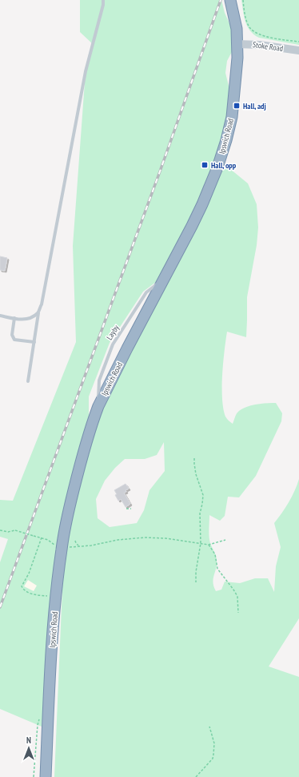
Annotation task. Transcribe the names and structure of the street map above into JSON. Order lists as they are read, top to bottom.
{
  "streets": {
    "highway": ["Ipswich Road"],
    "street": ["Stoke Road"],
    "lane": ["Layby"]
  },
  "crossings": [
    ["Stoke Road", "Ipswich Road"],
    ["Ipswich Road", "Layby"]
  ],
  "places": {
    "transit": ["Hall, adj", "Hall, opp"]
  },
  "north": "top"
}
